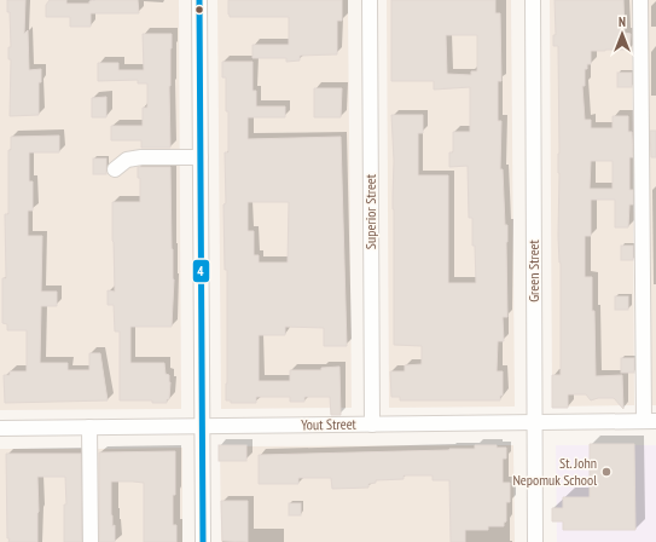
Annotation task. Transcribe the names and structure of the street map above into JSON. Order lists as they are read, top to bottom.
{
  "streets": {
    "street": ["Superior Street", "Green Street", "Yout Street"]
  },
  "crossings": [
    ["Superior Street", "Yout Street"],
    ["Green Street", "Yout Street"]
  ],
  "places": ["St. John Nepomuk School"],
  "lines": ["transit line 4"],
  "north": "top"
}
